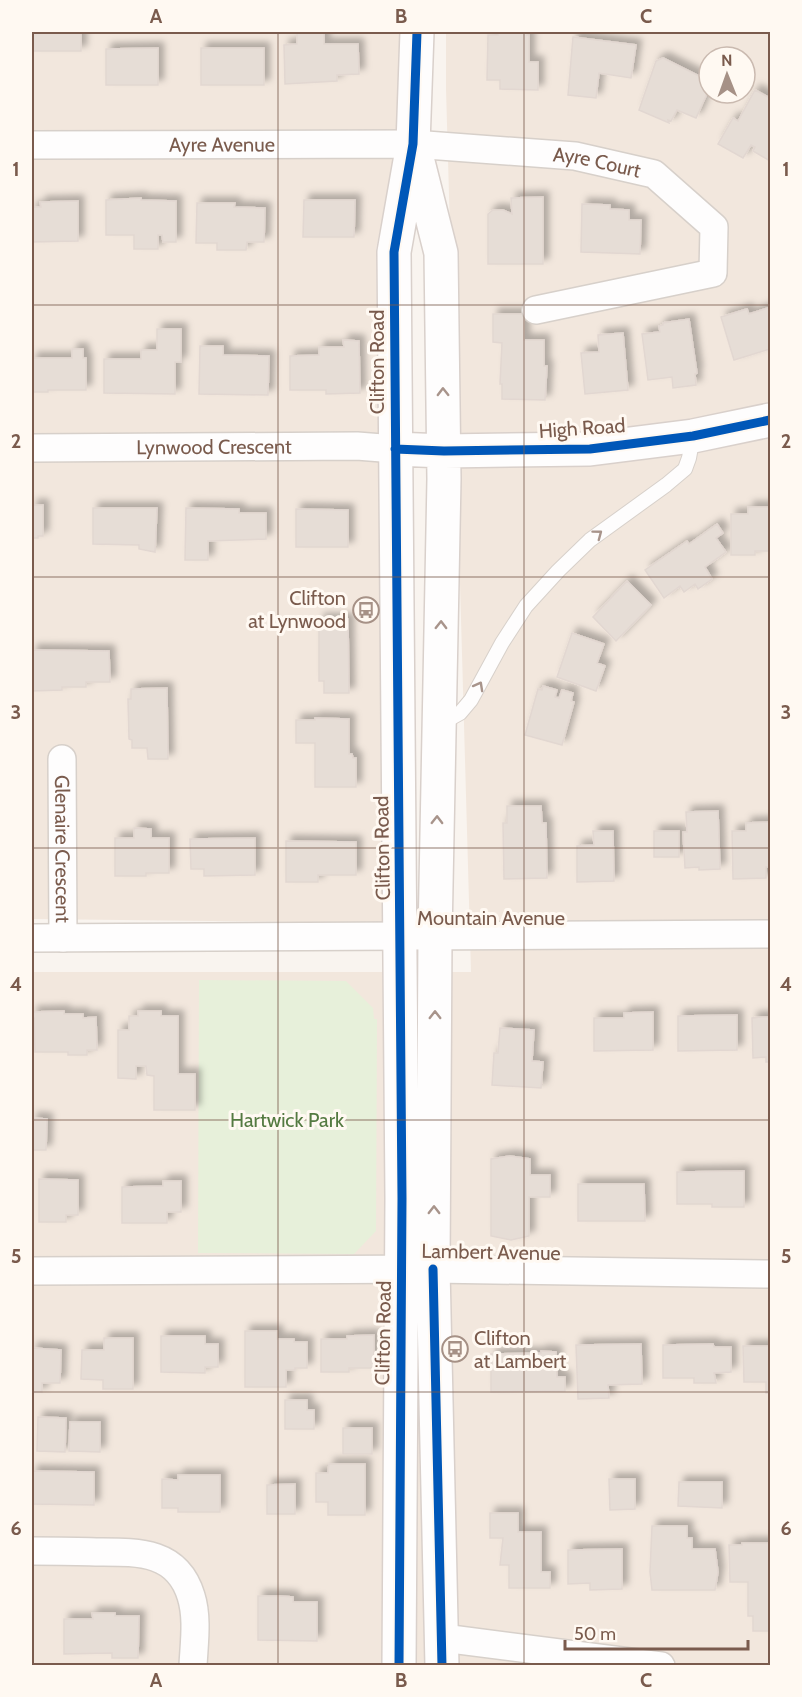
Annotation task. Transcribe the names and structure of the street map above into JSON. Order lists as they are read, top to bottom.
{
  "streets": {
    "main road": ["Clifton Road", "High Road"],
    "street": [
      "Ayre Avenue",
      "Ayre Court",
      "Lynwood Crescent",
      "Glenaire Crescent",
      "Mountain Avenue",
      "Lambert Avenue"
    ]
  },
  "crossings": [
    ["Ayre Avenue", "Ayre Court"],
    ["Ayre Avenue", "Clifton Road"],
    ["Ayre Court", "Clifton Road"],
    ["Clifton Road", "High Road"],
    ["Clifton Road", "Lynwood Crescent"],
    ["Clifton Road", "Mountain Avenue"],
    ["Clifton Road", "Lambert Avenue"],
    ["High Road", "Lynwood Crescent"],
    ["Glenaire Crescent", "Mountain Avenue"]
  ],
  "parks": ["Hartwick Park"],
  "places": {
    "bus stop": ["Clifton at Lynwood", "Clifton at Lambert"]
  },
  "scale_bar": "50 m",
  "north": "top",
  "grid": {
    "columns": ["A", "B", "C"],
    "rows": [
      "1",
      "2",
      "3",
      "4",
      "5",
      "6"
    ]
  }
}
